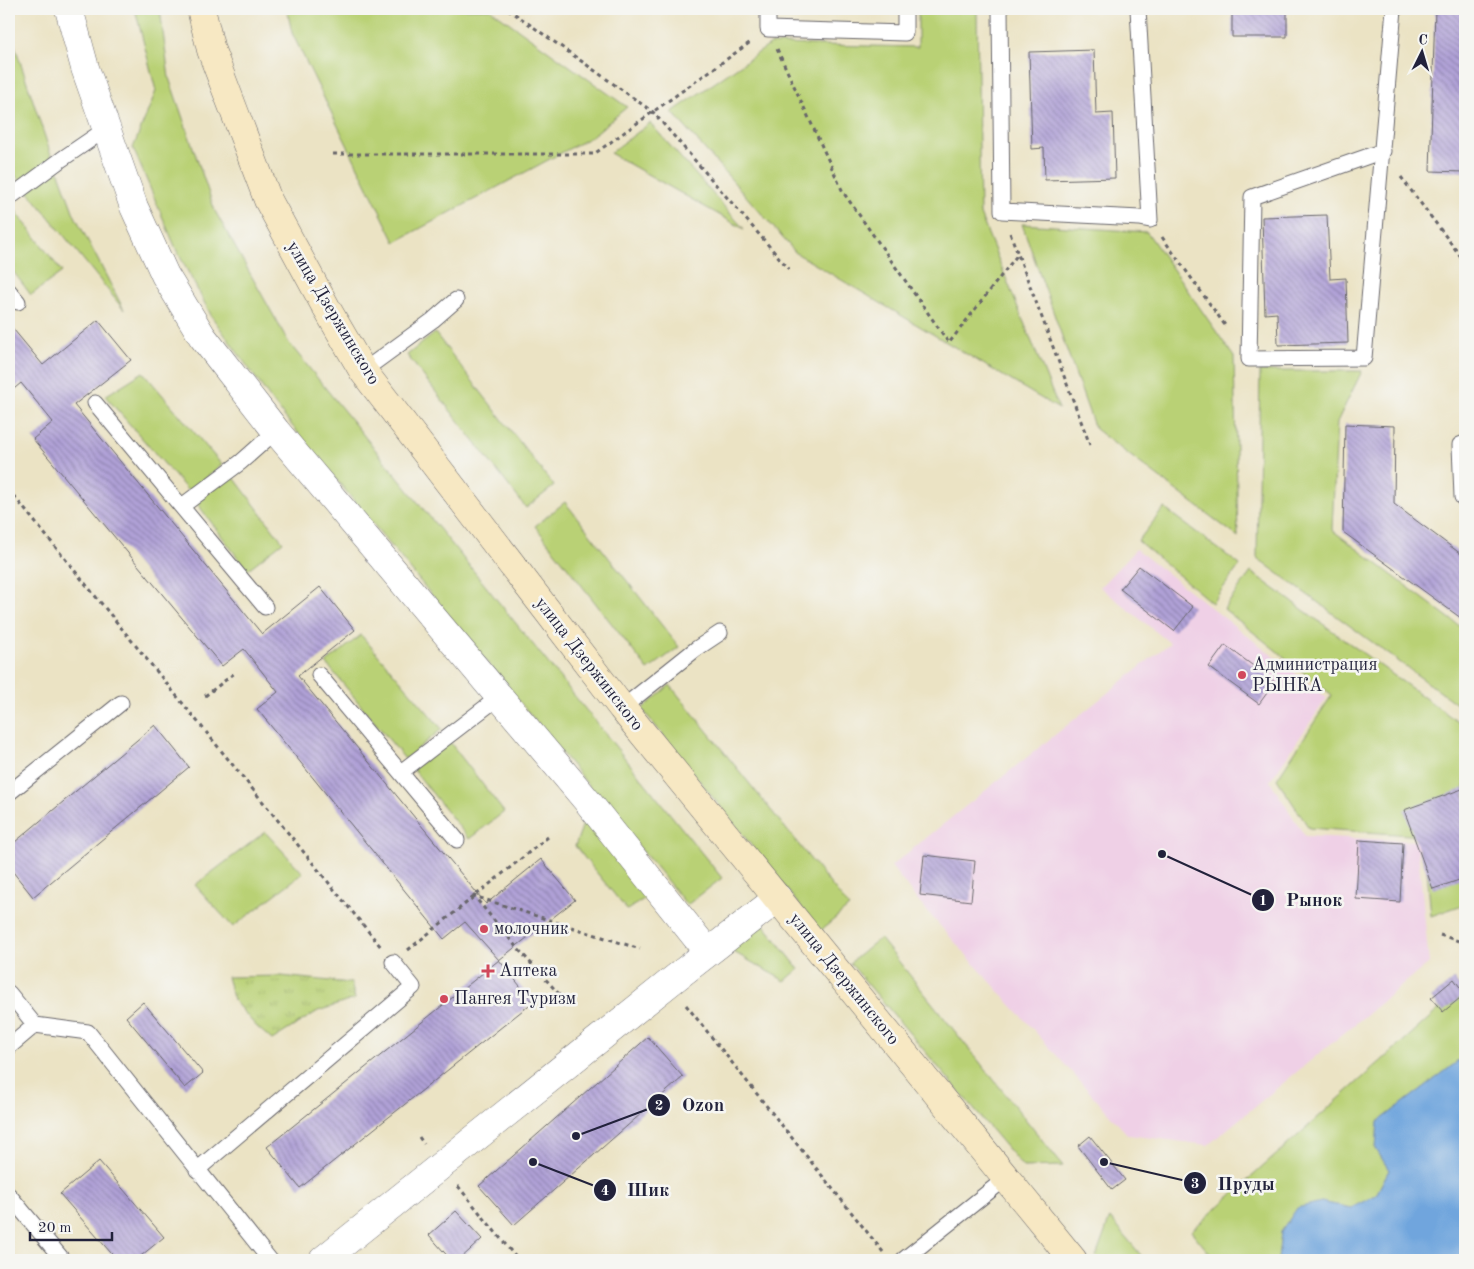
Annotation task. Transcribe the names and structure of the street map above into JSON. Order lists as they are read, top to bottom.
{
  "streets": {
    "street": ["улица Дзержинского"]
  },
  "places": {
    "other": [
      "Администрация РЫНКА",
      "Рынок",
      "молочник",
      "Пангея Туризм",
      "Ozon",
      "Шик",
      "Пруды"
    ],
    "health": ["Аптека"]
  },
  "scale_bar": "20 m",
  "north": "top"
}
